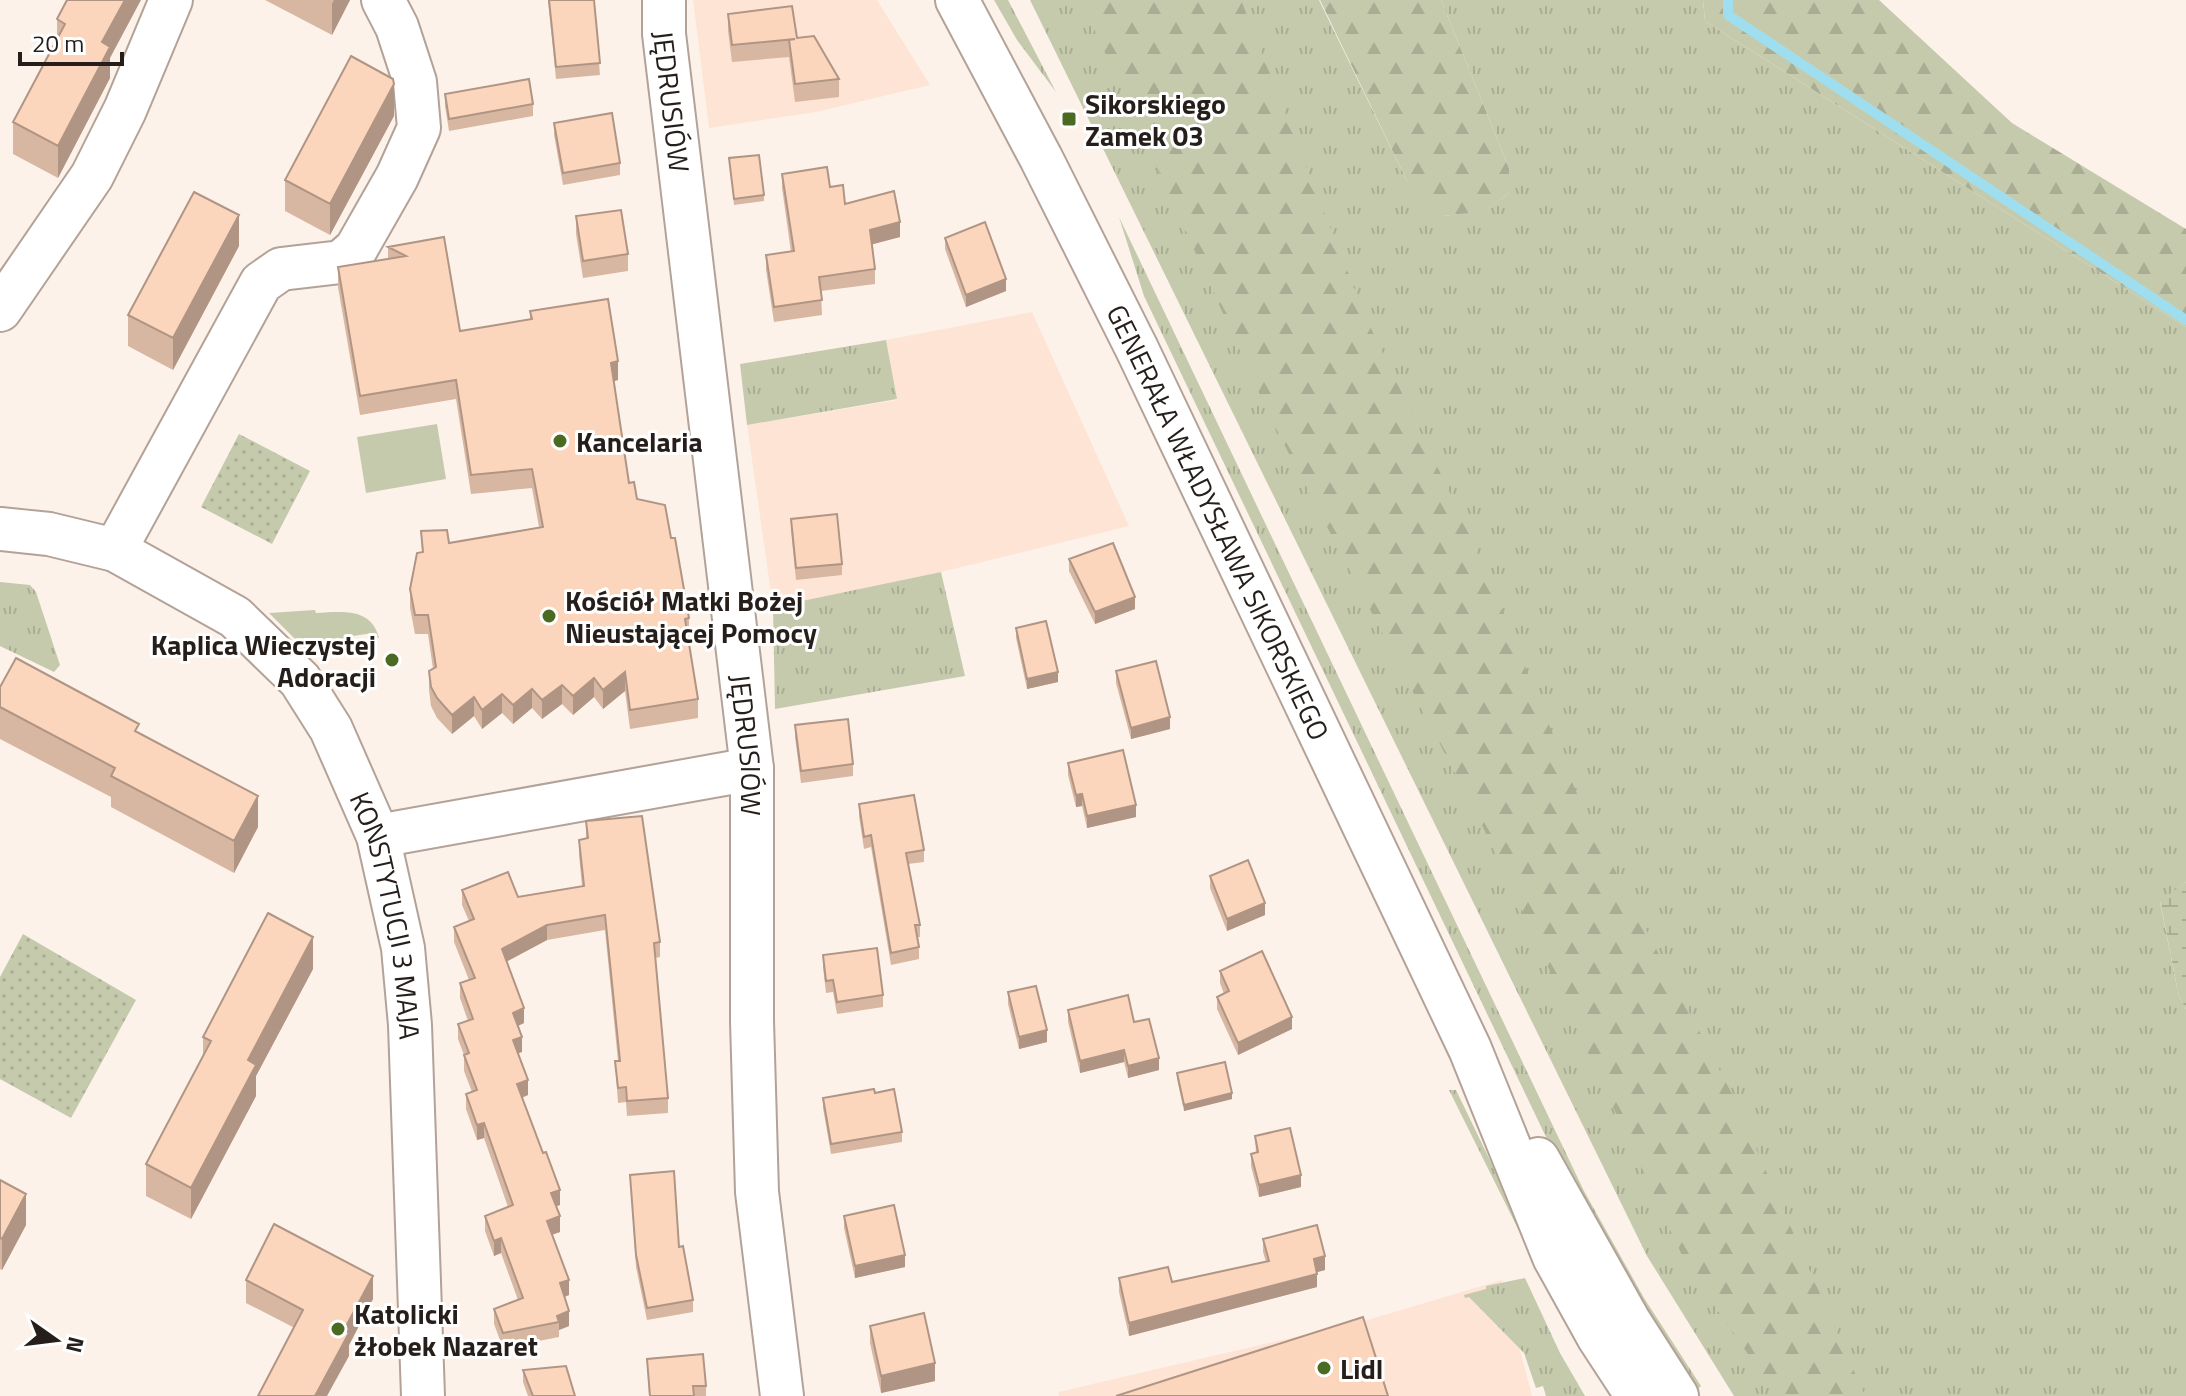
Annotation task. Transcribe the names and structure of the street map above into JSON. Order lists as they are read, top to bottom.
{
  "streets": {
    "street": ["JĘDRUSIÓW", "GENERAŁA WŁADYSŁAWA SIKORSKIEGO", "KONSTYTUCJI 3 MAJA"]
  },
  "places": {
    "transit": ["Sikorskiego Zamek 03"],
    "other": [
      "Kancelaria",
      "Kościół Matki Bożej Nieustającej Pomocy",
      "Kaplica Wieczystej Adoracji",
      "Katolicki żłobek Nazaret",
      "Lidl"
    ]
  },
  "scale_bar": "20 m",
  "north": "right"
}
